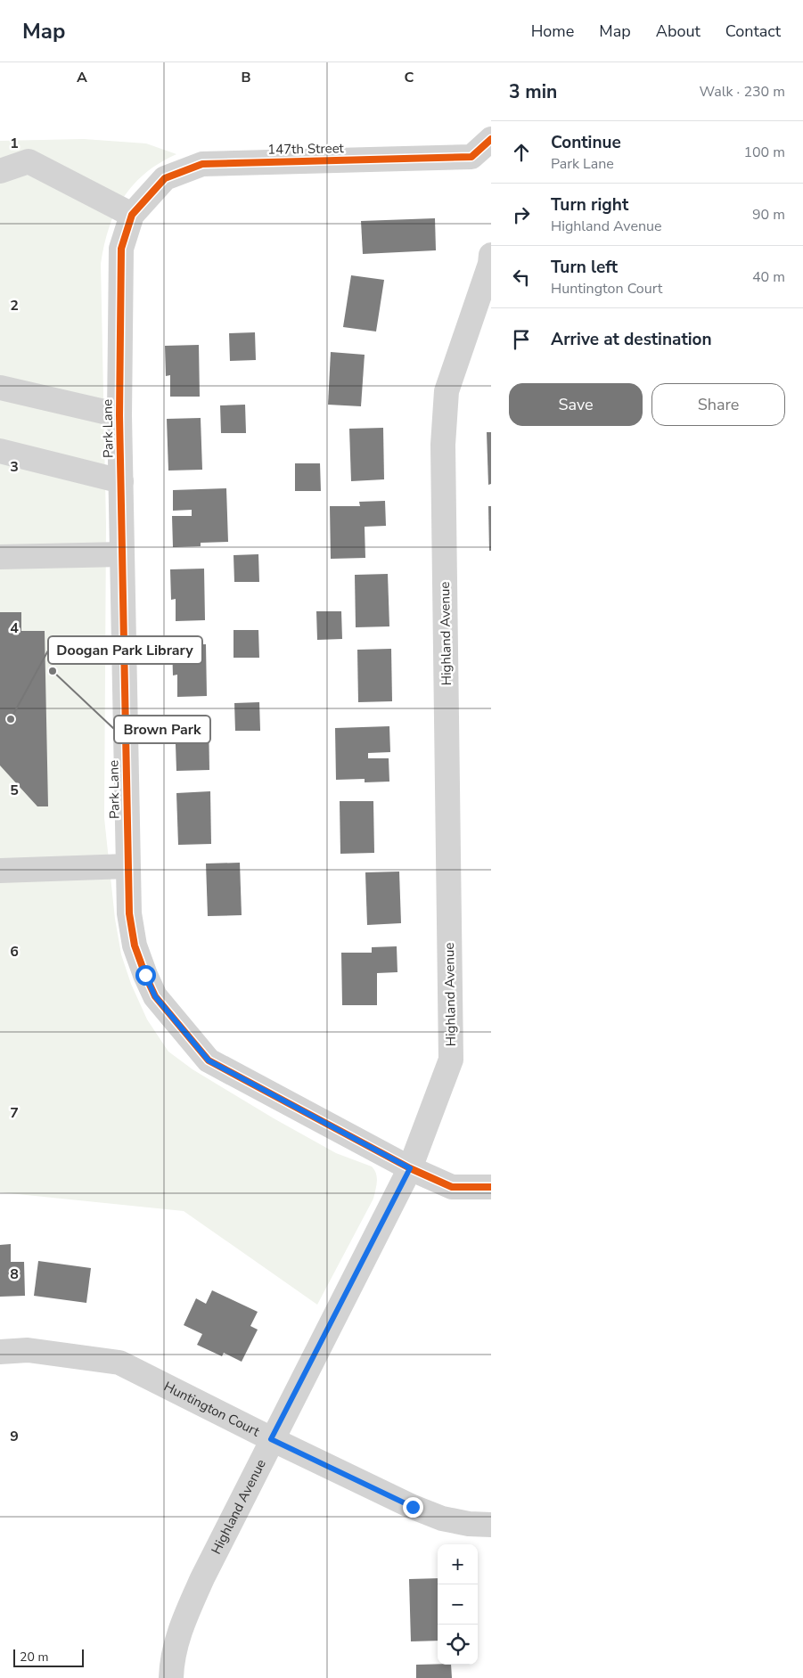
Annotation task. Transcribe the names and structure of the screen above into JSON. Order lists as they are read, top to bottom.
{
  "streets": {
    "street": [
      "147th Street",
      "Park Lane",
      "Highland Avenue",
      "Huntington Court"
    ]
  },
  "crossings": [
    ["147th Street", "Park Lane"],
    ["Park Lane", "Highland Avenue"],
    ["Highland Avenue", "Huntington Court"]
  ],
  "places": ["Brown Park", "Doogan Park Library"],
  "scale_bar": "20 m",
  "page": {
    "header": "Map",
    "nav": [
      "Home",
      "Map",
      "About",
      "Contact"
    ],
    "heading": ["3 min", "Walk · 230 m"],
    "list": [
      ["Continue", "Park Lane", "100 m"],
      ["Turn right", "Highland Avenue", "90 m"],
      ["Turn left", "Huntington Court", "40 m"],
      "Arrive at destination"
    ],
    "buttons": ["Save", "Share"],
    "map_buttons": ["+", "−"],
    "scale": "20 m"
  },
  "grid": {
    "columns": ["A", "B", "C"],
    "rows": [
      "1",
      "2",
      "3",
      "4",
      "5",
      "6",
      "7",
      "8",
      "9"
    ]
  }
}
